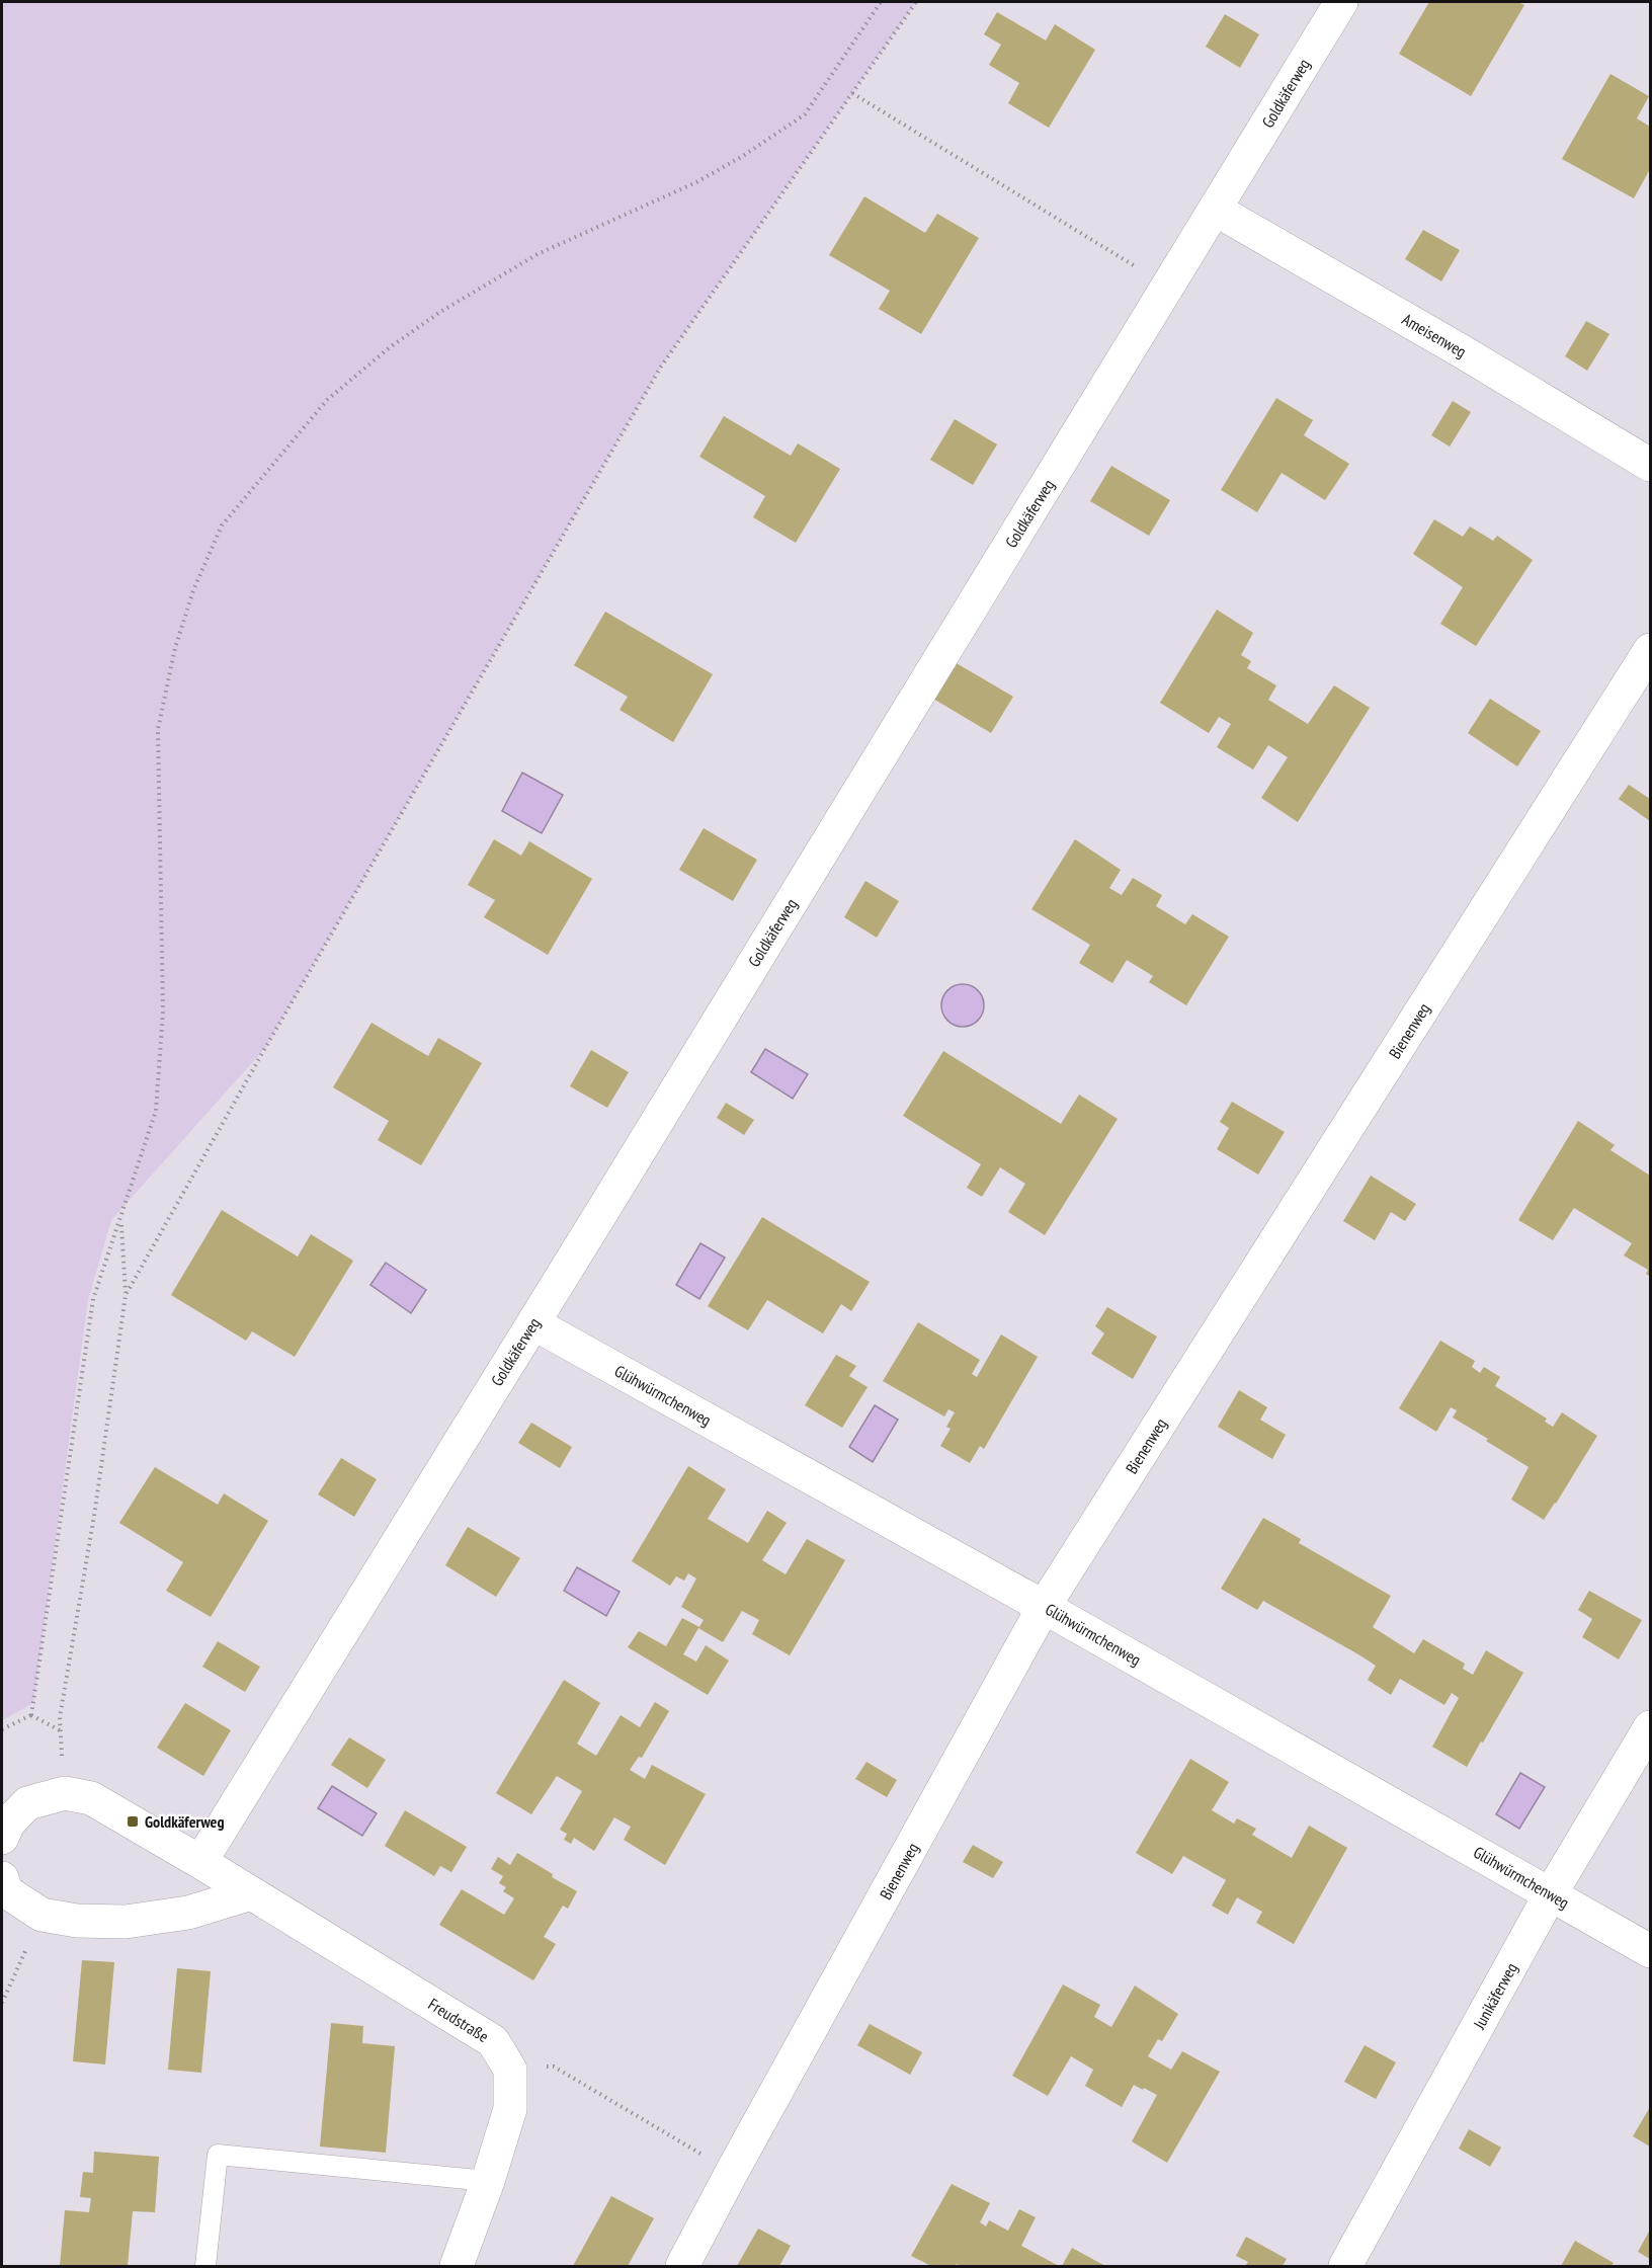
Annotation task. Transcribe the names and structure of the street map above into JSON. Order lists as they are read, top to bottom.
{
  "streets": {
    "street": [
      "Goldkäferweg",
      "Ameisenweg",
      "Bienenweg",
      "Glühwürmchenweg",
      "Junikäferweg",
      "Freudstraße"
    ]
  },
  "crossings": [
    ["Goldkäferweg", "Ameisenweg"],
    ["Goldkäferweg", "Glühwürmchenweg"],
    ["Goldkäferweg", "Freudstraße"],
    ["Bienenweg", "Glühwürmchenweg"],
    ["Glühwürmchenweg", "Junikäferweg"]
  ],
  "places": {
    "transit": ["Goldkäferweg"]
  }
}
